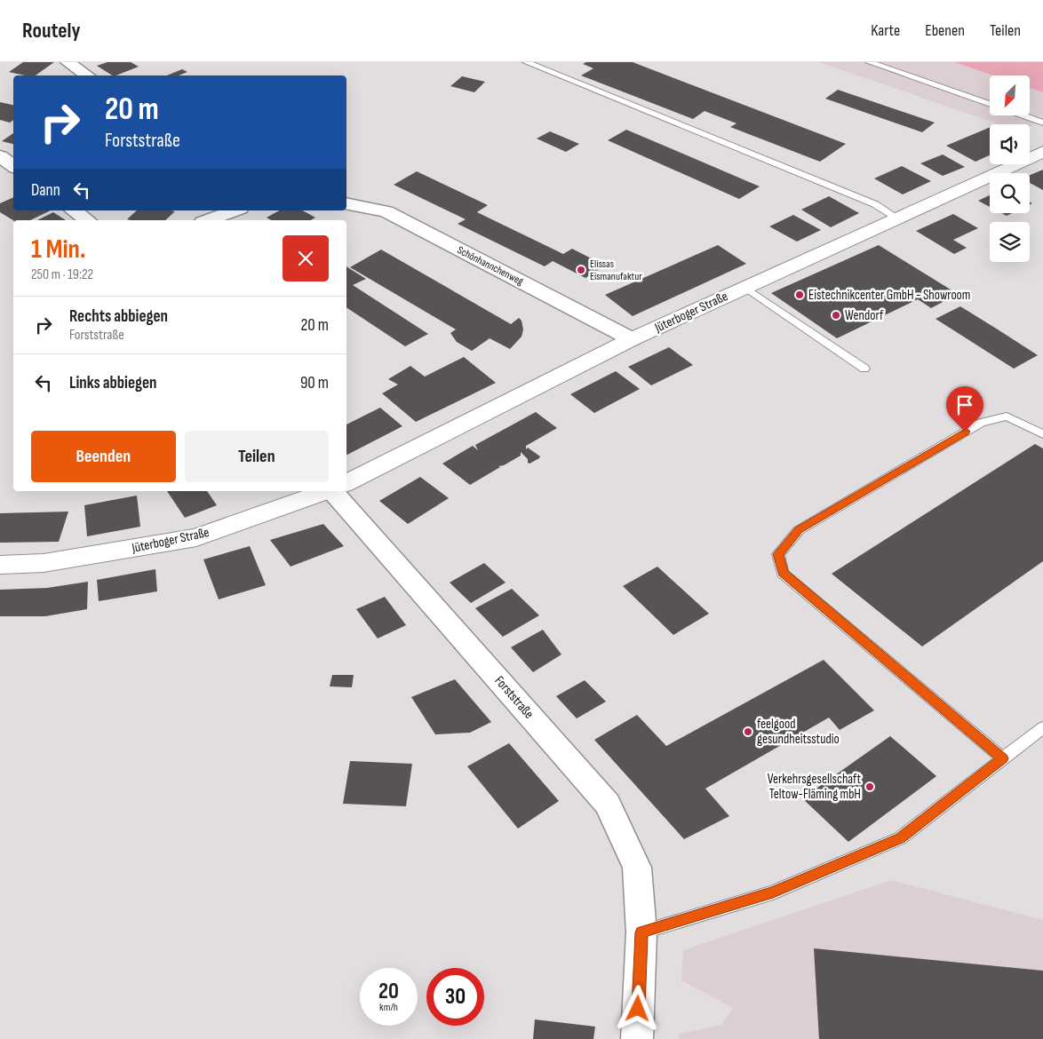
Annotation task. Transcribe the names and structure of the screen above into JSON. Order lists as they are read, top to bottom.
{
  "streets": {
    "main road": ["Jüterboger Straße"],
    "street": ["Schönhannchenweg", "Forststraße"]
  },
  "crossings": [
    ["Schönhannchenweg", "Jüterboger Straße"]
  ],
  "places": [
    "Elissas Eismanufaktur",
    "Eistechnikcenter GmbH - Showroom",
    "Wendorf",
    "feelgood gesundheitsstudio",
    "Verkehrsgesellschaft Teltow-Fläming mbH"
  ],
  "north": "bottom left",
  "page": {
    "header": "Routely",
    "nav": ["Karte", "Ebenen", "Teilen"],
    "turn": ["20 m", "Forststraße"],
    "then": "Dann",
    "heading": ["1 Min.", "250 m · 19:22"],
    "list": [
      {
        "name": "Rechts abbiegen",
        "note": "Forststraße",
        "value": "20 m"
      },
      {
        "name": "Links abbiegen",
        "value": "90 m"
      }
    ],
    "buttons": ["Beenden", "Teilen"],
    "speed": "20 km/h",
    "limit": "30"
  }
}
